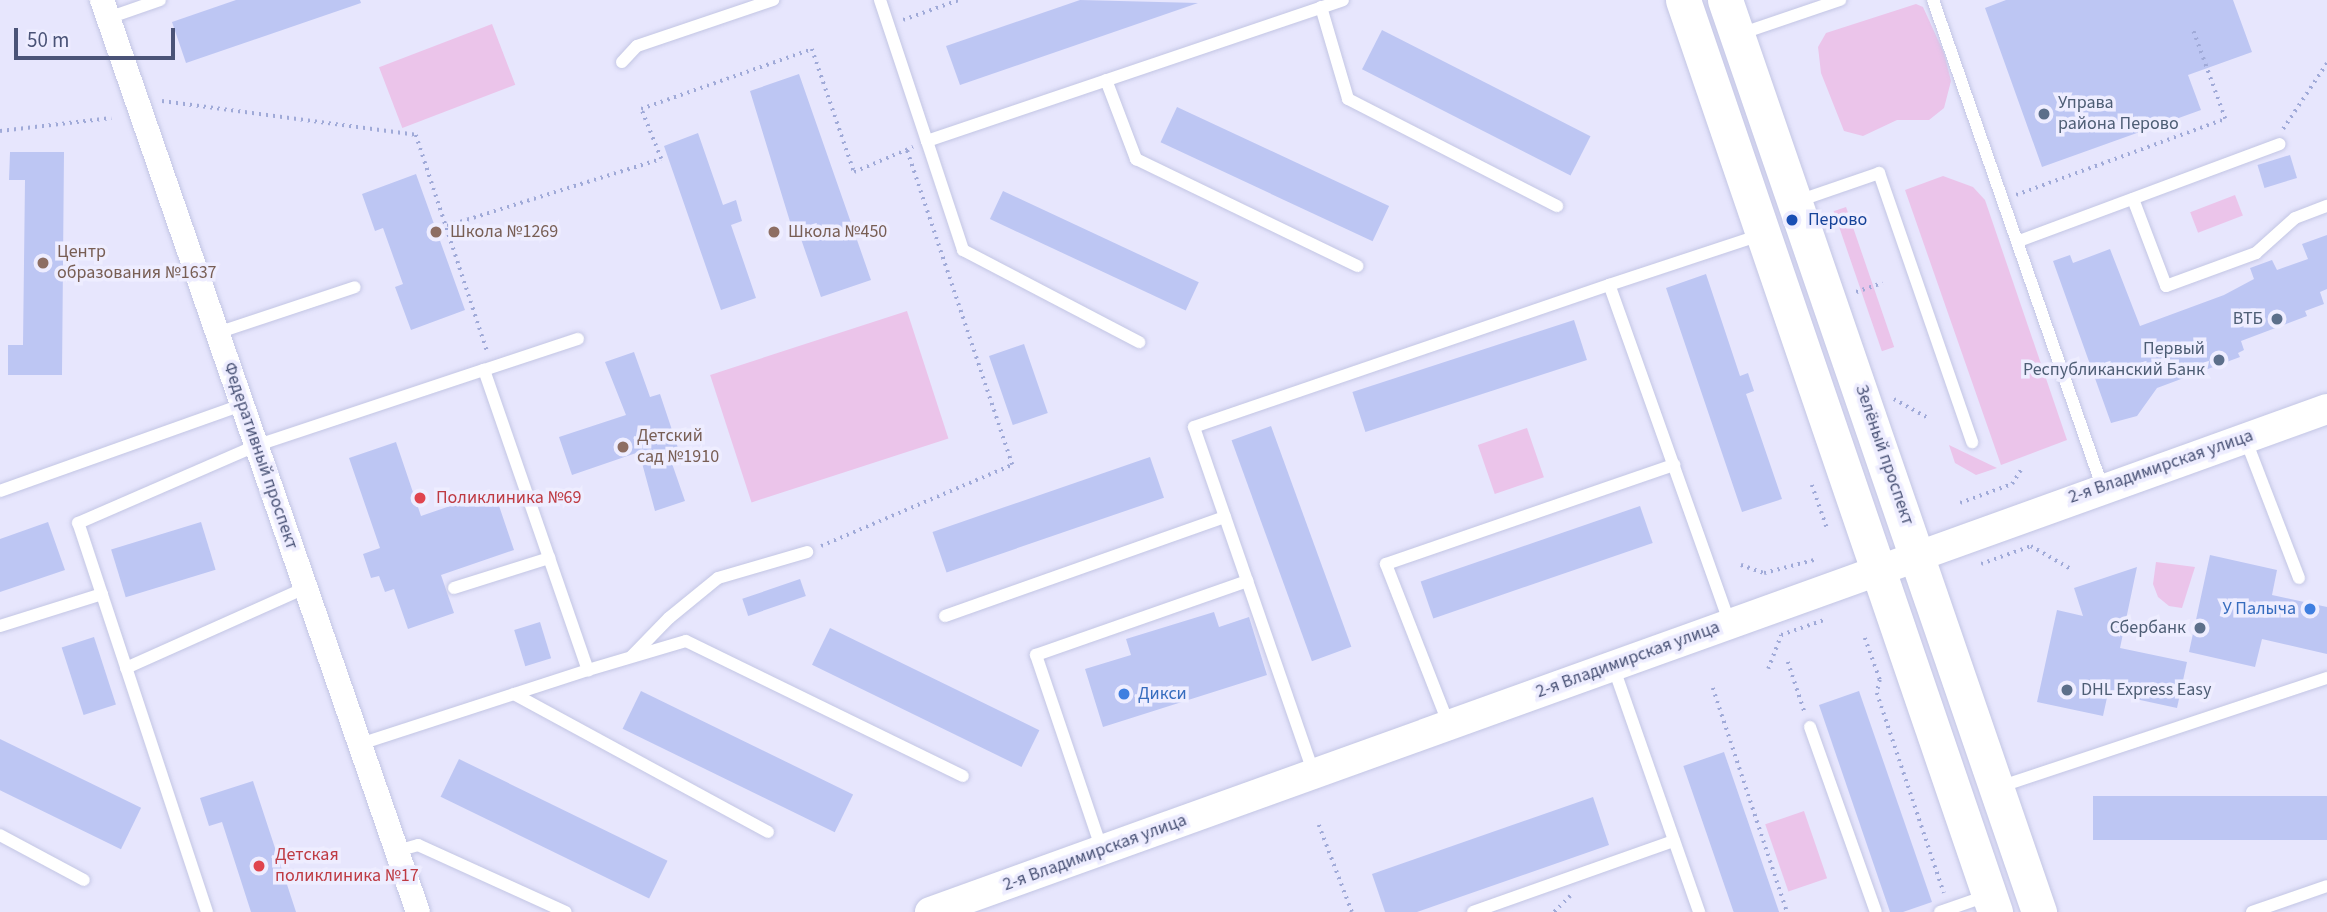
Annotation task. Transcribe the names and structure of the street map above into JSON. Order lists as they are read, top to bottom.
{
  "streets": {
    "main road": ["Зелёный проспект"],
    "street": ["Федеративный проспект", "2-я Владимирская улица"]
  },
  "crossings": [
    ["Зелёный проспект", "2-я Владимирская улица"]
  ],
  "places": [
    "Управа района Перово",
    "Перово",
    "Школа №1269",
    "Школа №450",
    "Центр образования №1637",
    "ВТБ",
    "Первый Республиканский Банк",
    "Детский сад №1910",
    "Поликлиника №69",
    "У Палыча",
    "Сбербанк",
    "DHL Express Easy",
    "Дикси",
    "Детская поликлиника №17"
  ],
  "scale_bar": "50 m"
}
